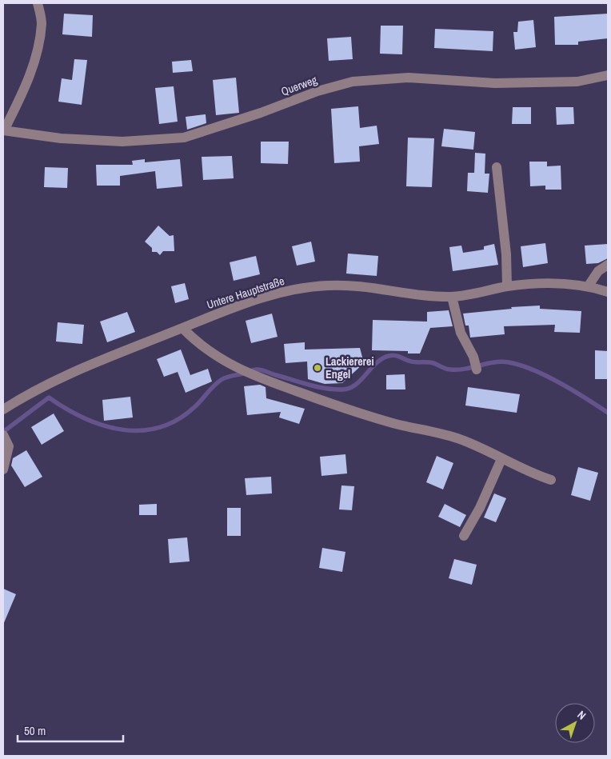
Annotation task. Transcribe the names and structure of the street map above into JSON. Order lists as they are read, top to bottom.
{
  "streets": {
    "street": ["Querweg", "Untere Hauptstraße"]
  },
  "places": ["Lackiererei Engel"],
  "scale_bar": "50 m",
  "north": "top right"
}
